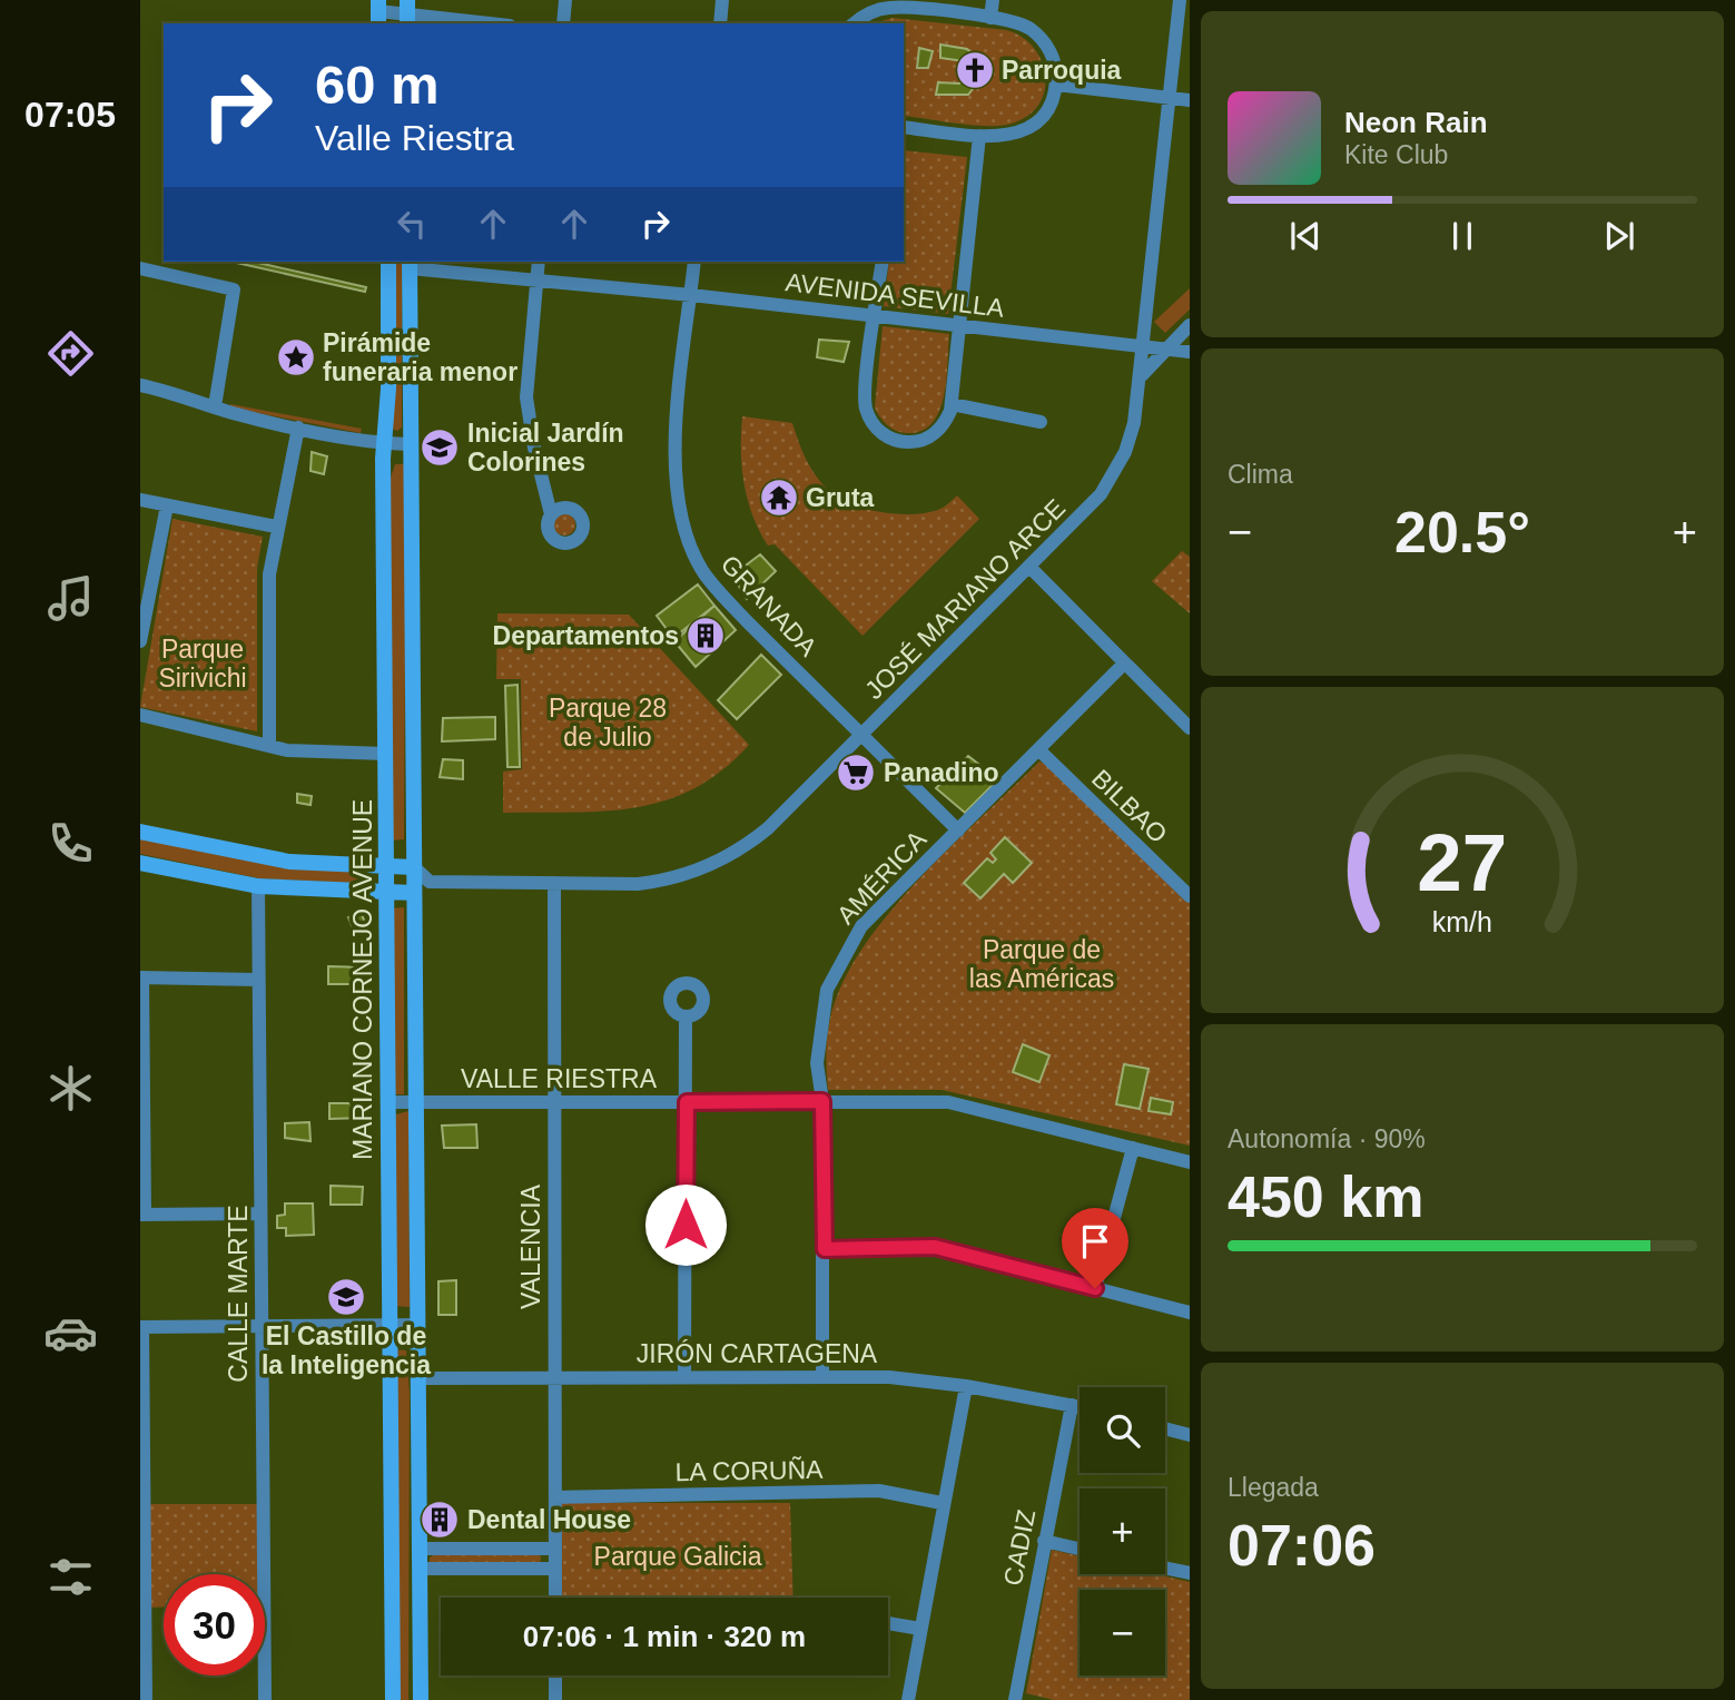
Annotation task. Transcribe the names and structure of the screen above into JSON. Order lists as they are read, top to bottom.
{
  "streets": {
    "main road": ["MARIANO CORNEJO AVENUE"],
    "street": [
      "AVENIDA SEVILLA",
      "JOSÉ MARIANO ARCE",
      "GRANADA",
      "BILBAO",
      "AMÉRICA",
      "VALLE RIESTRA",
      "VALENCIA",
      "CALLE MARTE",
      "JIRÓN CARTAGENA",
      "LA CORUÑA",
      "CADIZ"
    ]
  },
  "crossings": [
    ["AVENIDA SEVILLA", "JOSÉ MARIANO ARCE"],
    ["AVENIDA SEVILLA", "GRANADA"],
    ["AVENIDA SEVILLA", "MARIANO CORNEJO AVENUE"],
    ["JOSÉ MARIANO ARCE", "GRANADA"],
    ["JOSÉ MARIANO ARCE", "VALENCIA"],
    ["GRANADA", "AMÉRICA"],
    ["BILBAO", "AMÉRICA"],
    ["AMÉRICA", "VALLE RIESTRA"],
    ["AMÉRICA", "JIRÓN CARTAGENA"],
    ["MARIANO CORNEJO AVENUE", "VALLE RIESTRA"],
    ["MARIANO CORNEJO AVENUE", "JIRÓN CARTAGENA"],
    ["VALLE RIESTRA", "VALENCIA"],
    ["VALENCIA", "JIRÓN CARTAGENA"],
    ["VALENCIA", "LA CORUÑA"],
    ["JIRÓN CARTAGENA", "CADIZ"]
  ],
  "parks": [
    "Parque Sirivichi",
    "Parque 28 de Julio",
    "Parque de las Américas",
    "Parque Galicia"
  ],
  "places": {
    "church": ["Parroquia"],
    "place": ["Pirámide funeraria menor"],
    "school or university": ["Inicial Jardín Colorines", "El Castillo de la Inteligencia"],
    "temple": ["Gruta"],
    "building": ["Departamentos", "Dental House"],
    "supermarket": ["Panadino"]
  },
  "page": {
    "tabs": "07:05",
    "turn": ["60 m", "Valle Riestra"],
    "song": ["Neon Rain", "Kite Club"],
    "tile": [
      "Clima",
      ["Autonomía · 90%", "450 km"],
      ["Llegada", "07:06"]
    ],
    "heat": ["−", "20.5°", "+"],
    "map_buttons": ["+", "−"],
    "limit": "30",
    "trip": "07:06 · 1 min · 320 m",
    "gauge": ["27", "km/h"]
  }
}
